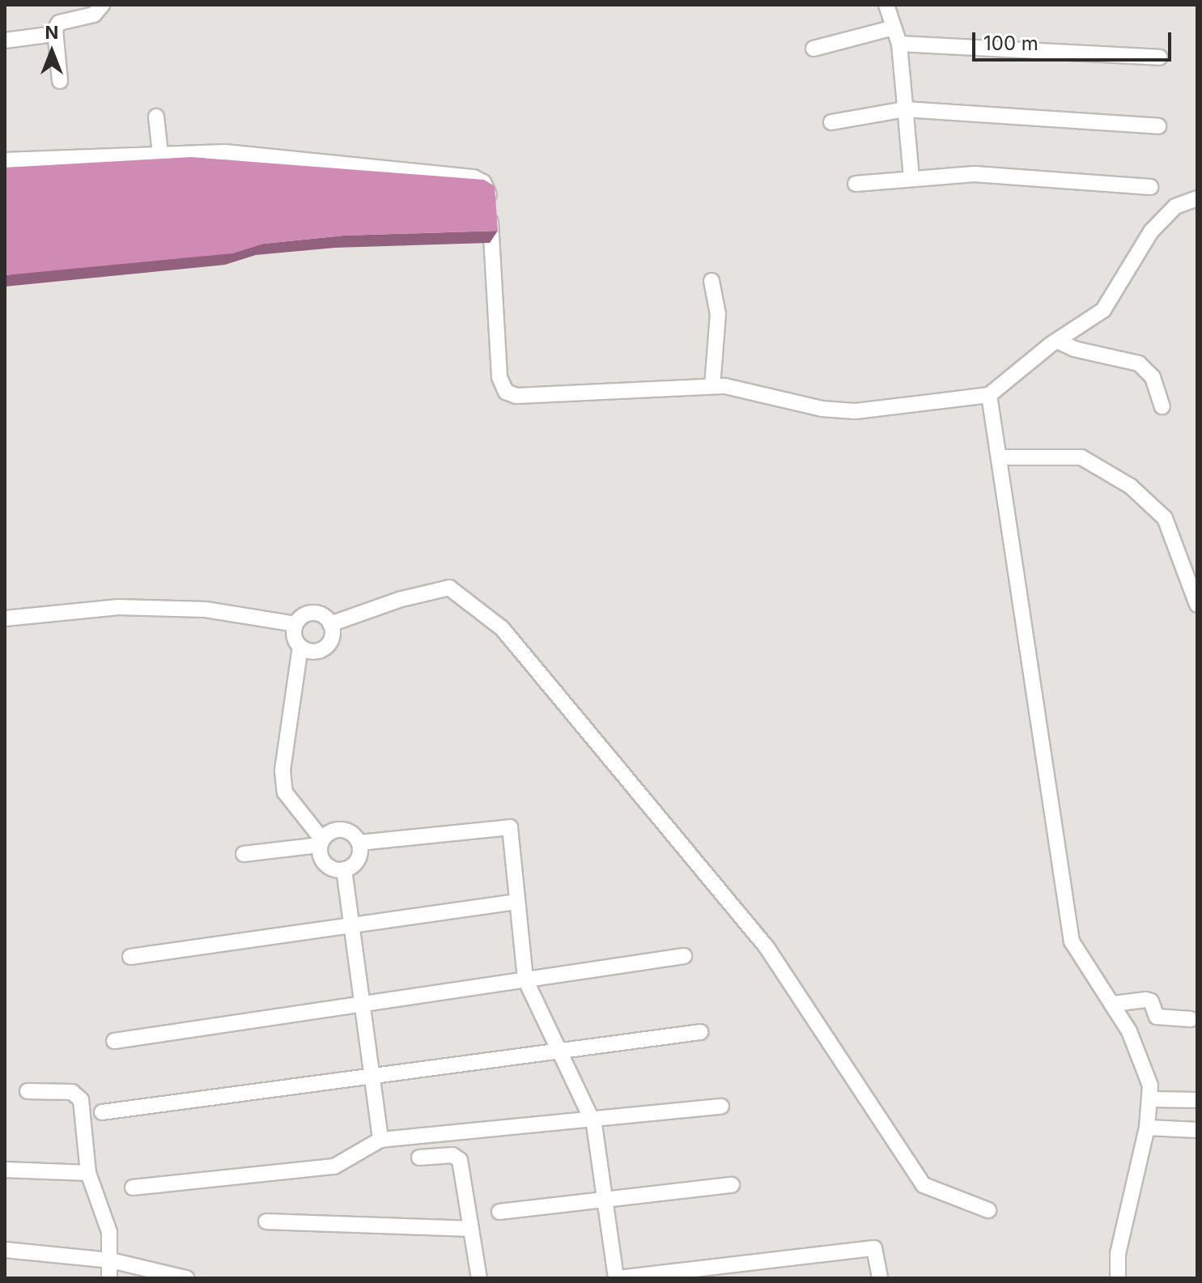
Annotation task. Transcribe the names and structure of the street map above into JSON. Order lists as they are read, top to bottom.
{
  "scale_bar": "100 m",
  "north": "top"
}
